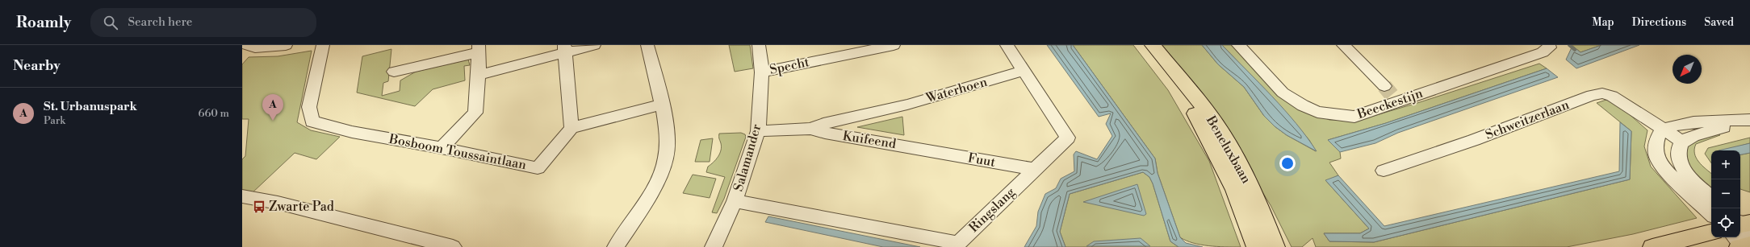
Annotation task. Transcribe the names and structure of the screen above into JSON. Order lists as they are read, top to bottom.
{
  "streets": {
    "main road": ["Beneluxbaan"],
    "street": [
      "Specht",
      "Waterhoen",
      "Beeckestijn",
      "Schweitzerlaan",
      "Kuifeend",
      "Bosboom Toussaintlaan",
      "Salamander",
      "Fuut",
      "Ringslang"
    ]
  },
  "crossings": [
    ["Specht", "Salamander"],
    ["Waterhoen", "Kuifeend"],
    ["Waterhoen", "Ringslang"],
    ["Kuifeend", "Salamander"],
    ["Kuifeend", "Fuut"],
    ["Salamander", "Ringslang"],
    ["Fuut", "Ringslang"]
  ],
  "places": {
    "bus stop": ["Zwarte Pad"]
  },
  "north": "bottom left",
  "page": {
    "header": "Roamly",
    "search": "Search here",
    "nav": ["Map", "Directions", "Saved"],
    "heading": "Nearby",
    "list": [
      {
        "mark": "A",
        "name": "St. Urbanuspark",
        "note": "Park",
        "value": "660 m"
      }
    ],
    "pins": "A",
    "map_buttons": ["+", "−"]
  }
}
